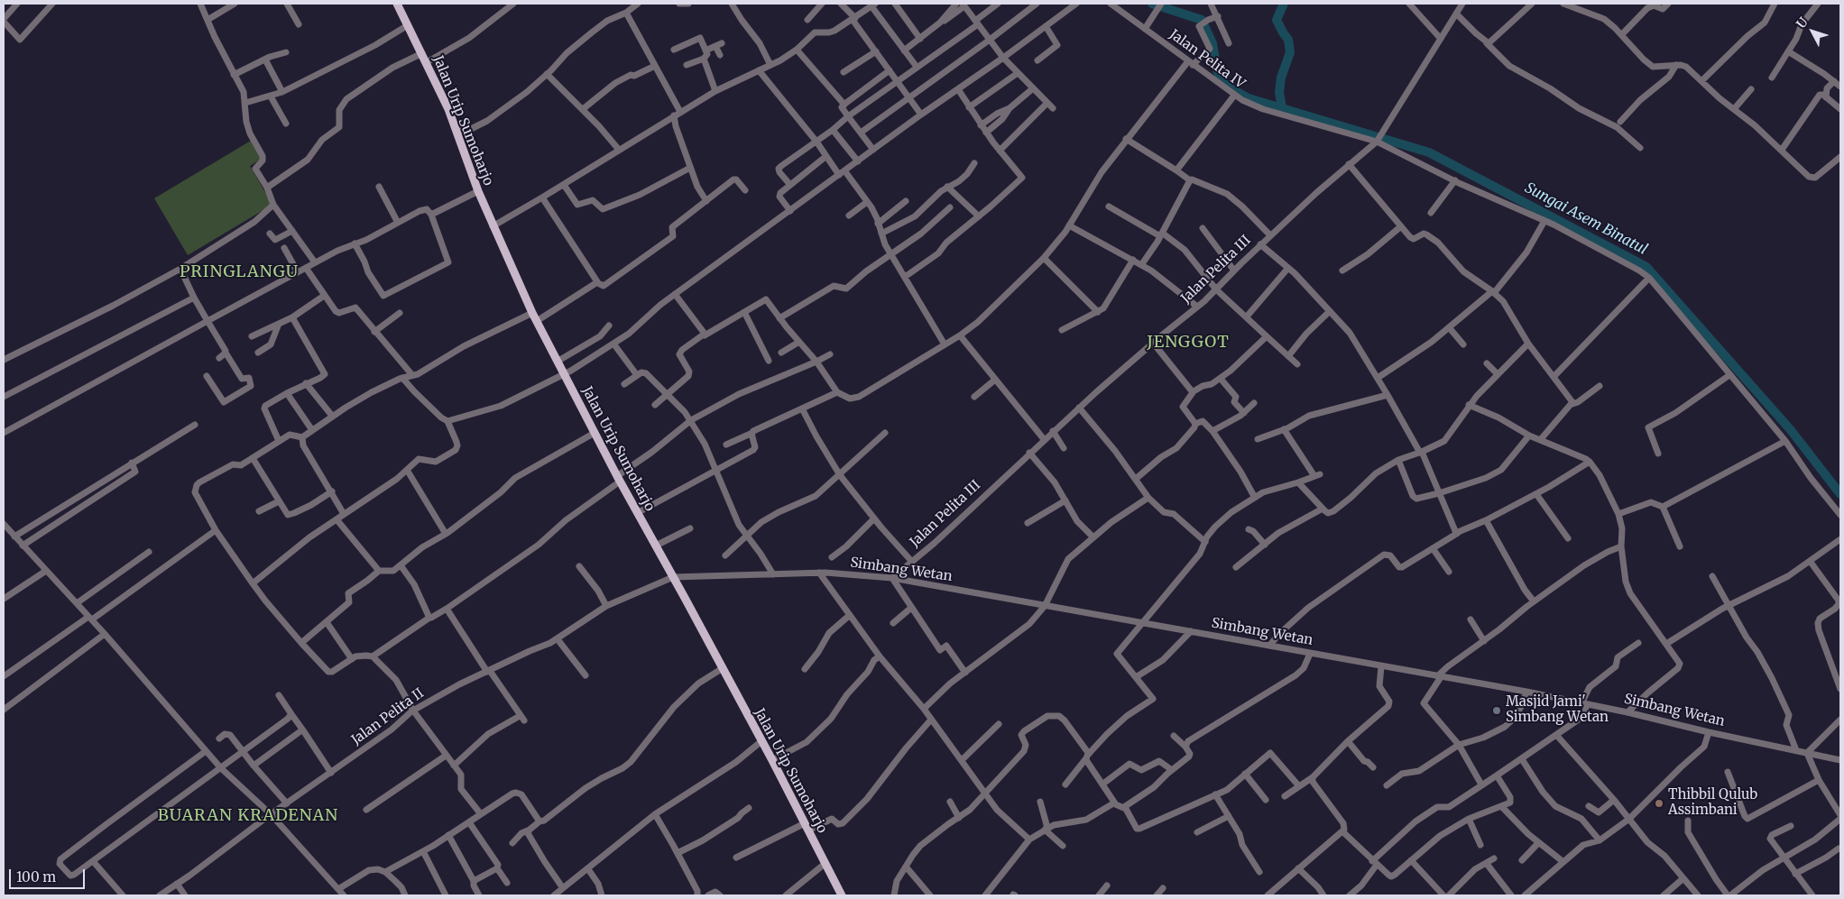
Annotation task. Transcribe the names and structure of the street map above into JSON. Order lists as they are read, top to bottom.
{
  "streets": {
    "main road": ["Jalan Urip Sumoharjo"],
    "street": [
      "Jalan Pelita IV",
      "Jalan Pelita III",
      "Simbang Wetan",
      "Jalan Pelita II"
    ]
  },
  "crossings": [
    ["Jalan Pelita IV", "Jalan Pelita III"],
    ["Jalan Urip Sumoharjo", "Simbang Wetan"],
    ["Jalan Urip Sumoharjo", "Jalan Pelita II"],
    ["Jalan Pelita III", "Simbang Wetan"],
    ["Simbang Wetan", "Jalan Pelita II"]
  ],
  "districts": ["PRINGLANGU", "JENGGOT", "BUARAN KRADENAN"],
  "water": ["Sungai Asem Binatul"],
  "places": ["Masjid Jami' Simbang Wetan", "Thibbil Qulub Assimbani"],
  "scale_bar": "100 m",
  "north": "top left"
}
